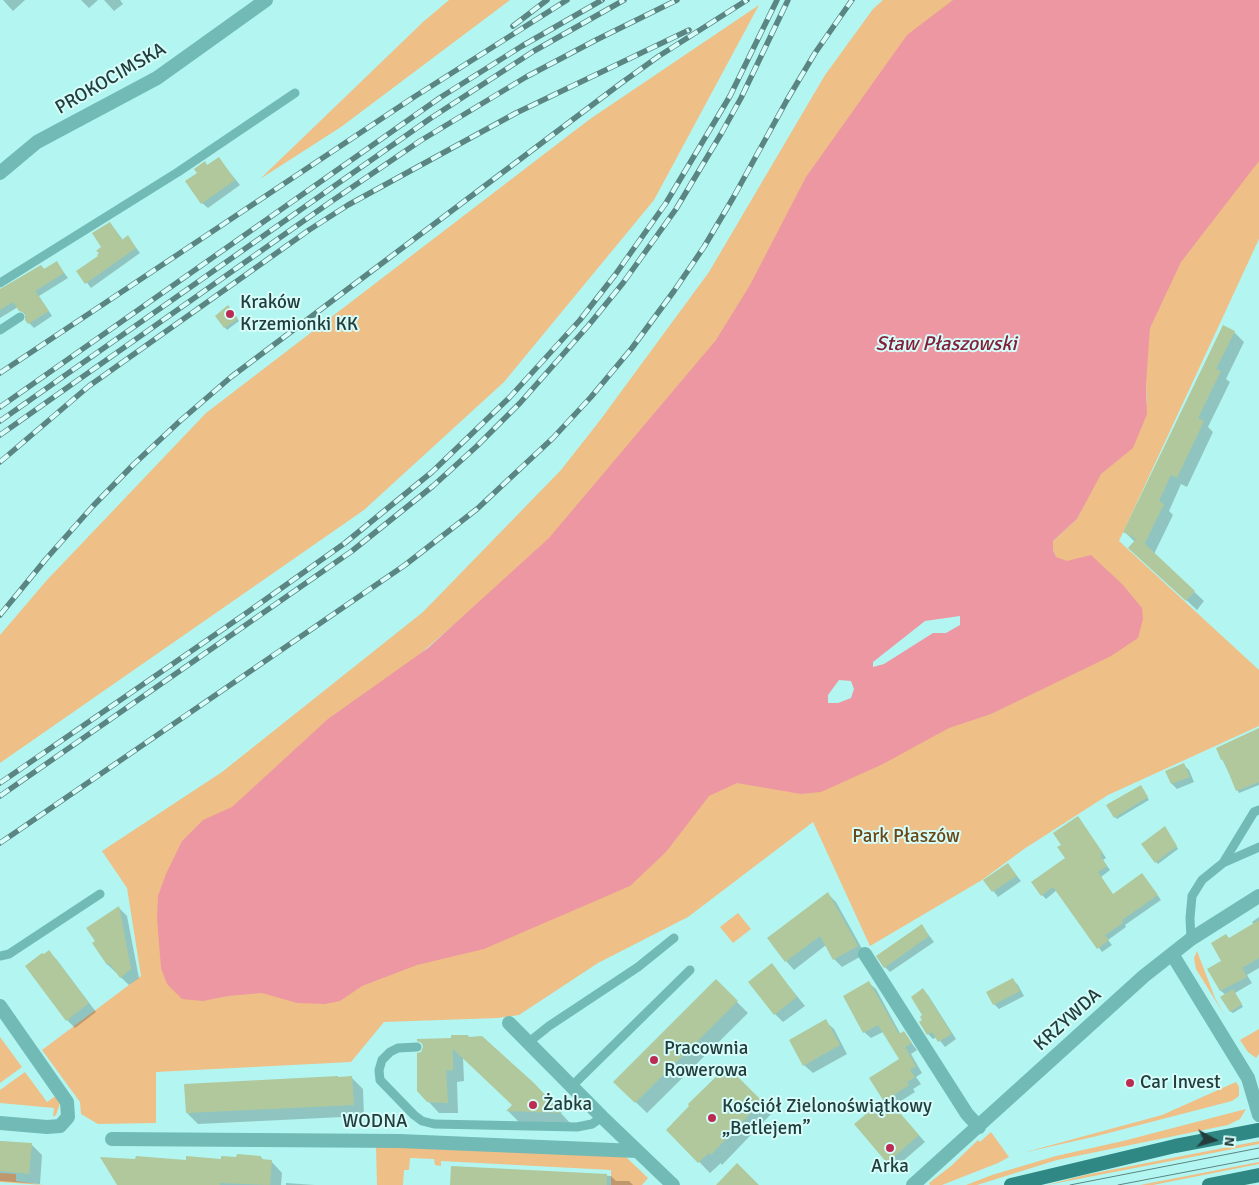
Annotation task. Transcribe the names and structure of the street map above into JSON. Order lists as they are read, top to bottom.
{
  "streets": {
    "street": ["PROKOCIMSKA", "KRZYWDA", "WODNA"]
  },
  "water": ["Staw Płaszowski"],
  "parks": ["Park Płaszów"],
  "places": [
    "Kraków Krzemionki KK",
    "Pracownia Rowerowa",
    "Car Invest",
    "Żabka",
    "Kościół Zielonoświątkowy „Betlejem”",
    "Arka"
  ],
  "north": "right"
}
